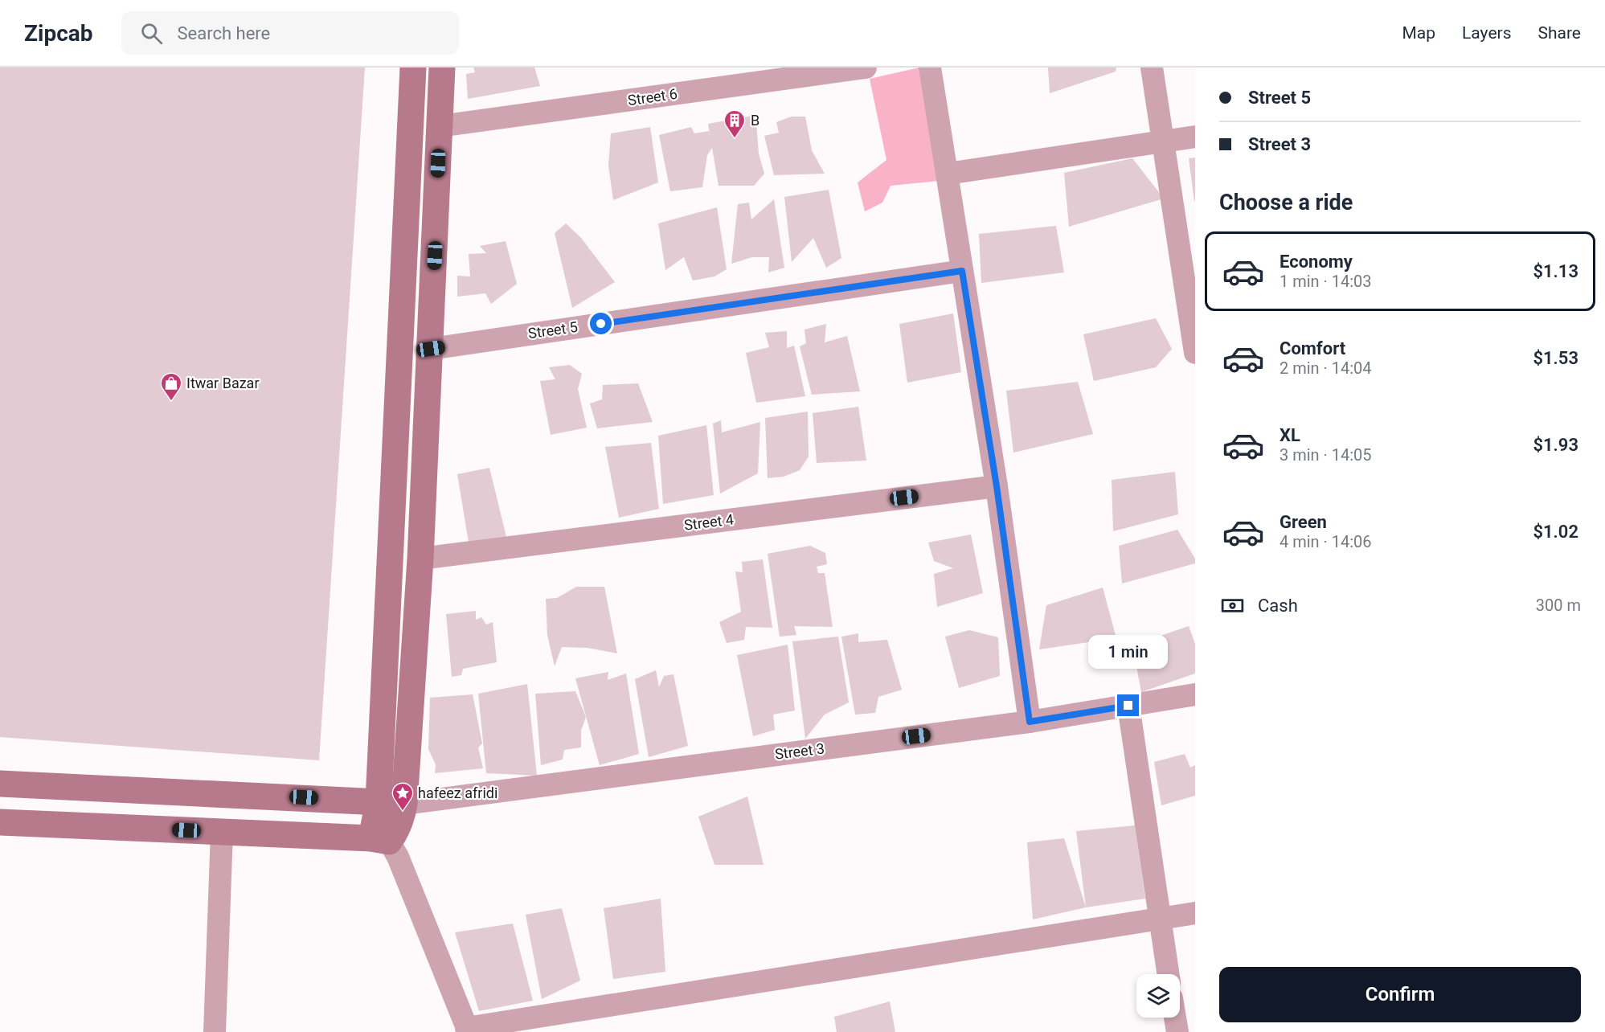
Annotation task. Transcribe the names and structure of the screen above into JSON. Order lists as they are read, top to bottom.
{
  "streets": {
    "street": [
      "Street 6",
      "Street 5",
      "Street 4",
      "Street 3"
    ]
  },
  "places": {
    "building": ["B"],
    "shop": ["Itwar Bazar"],
    "place": ["hafeez afridi"]
  },
  "page": {
    "header": "Zipcab",
    "search": "Search here",
    "nav": ["Map", "Layers", "Share"],
    "banner": ["Street 5", "Street 3"],
    "heading": "Choose a ride",
    "list": [
      {
        "name": "Economy",
        "note": "1 min · 14:03",
        "value": "$1.13"
      },
      {
        "name": "Comfort",
        "note": "2 min · 14:04",
        "value": "$1.53"
      },
      {
        "name": "XL",
        "note": "3 min · 14:05",
        "value": "$1.93"
      },
      {
        "name": "Green",
        "note": "4 min · 14:06",
        "value": "$1.02"
      }
    ],
    "pay": ["Cash", "300 m"],
    "bubble": "1 min",
    "buttons": "Confirm"
  }
}
